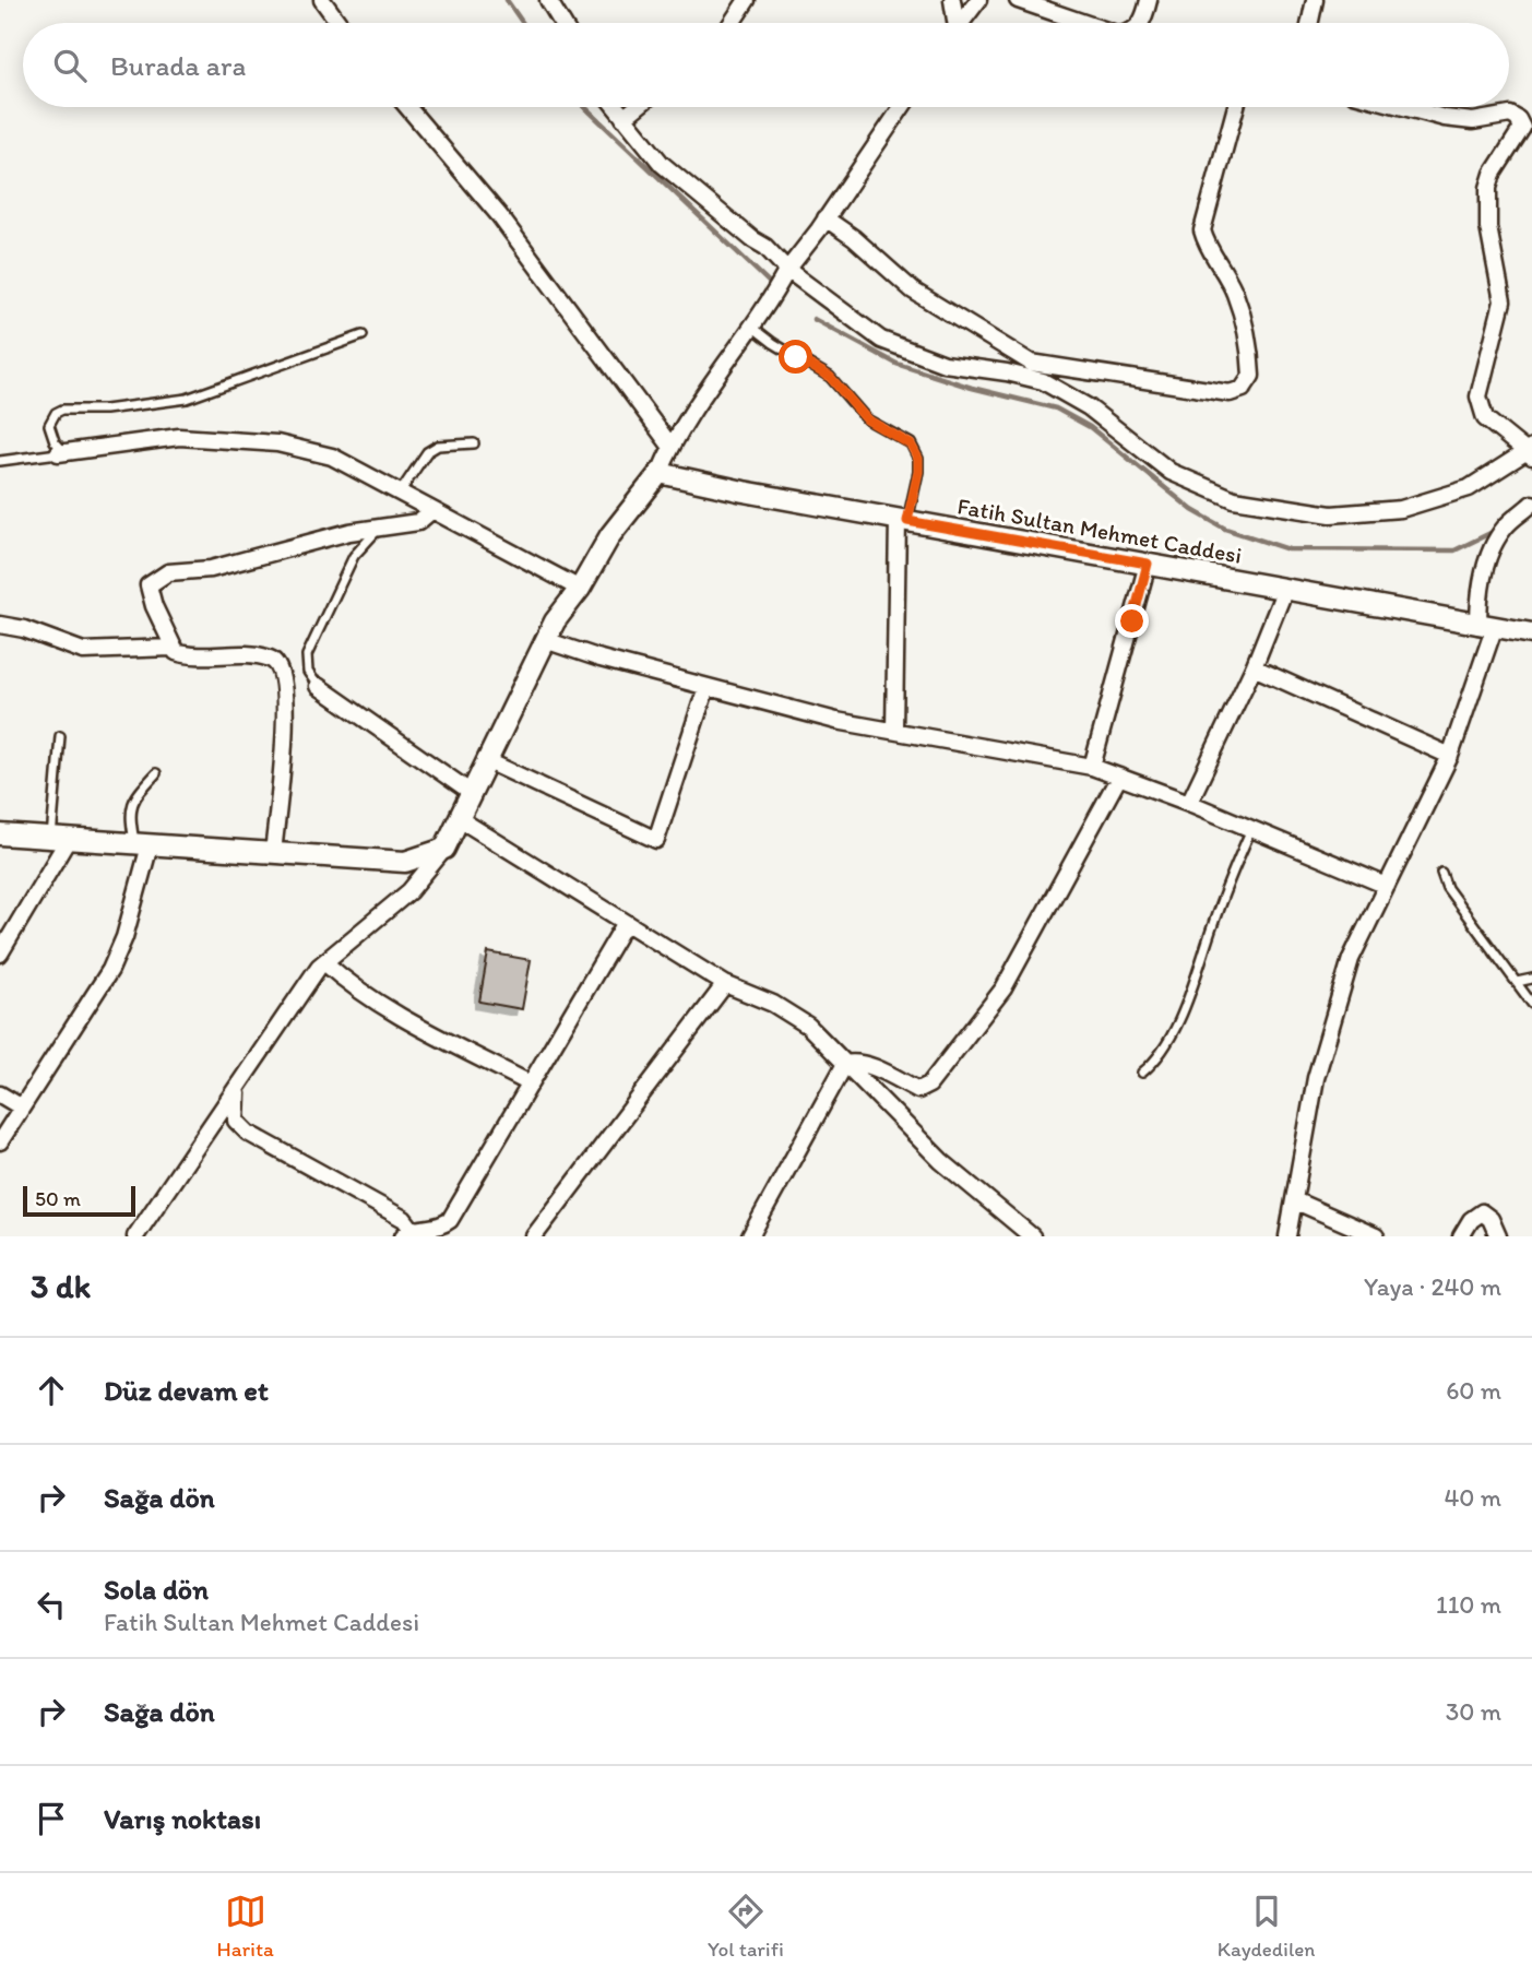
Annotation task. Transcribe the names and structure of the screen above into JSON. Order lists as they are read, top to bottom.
{
  "streets": {
    "street": ["Fatih Sultan Mehmet Caddesi"]
  },
  "scale_bar": "50 m",
  "page": {
    "search": "Burada ara",
    "scale": "50 m",
    "heading": ["3 dk", "Yaya · 240 m"],
    "list": [
      ["Düz devam et", "60 m"],
      ["Sağa dön", "40 m"],
      ["Sola dön", "Fatih Sultan Mehmet Caddesi", "110 m"],
      ["Sağa dön", "30 m"],
      "Varış noktası"
    ],
    "nav": ["Harita", "Yol tarifi", "Kaydedilen"]
  }
}
